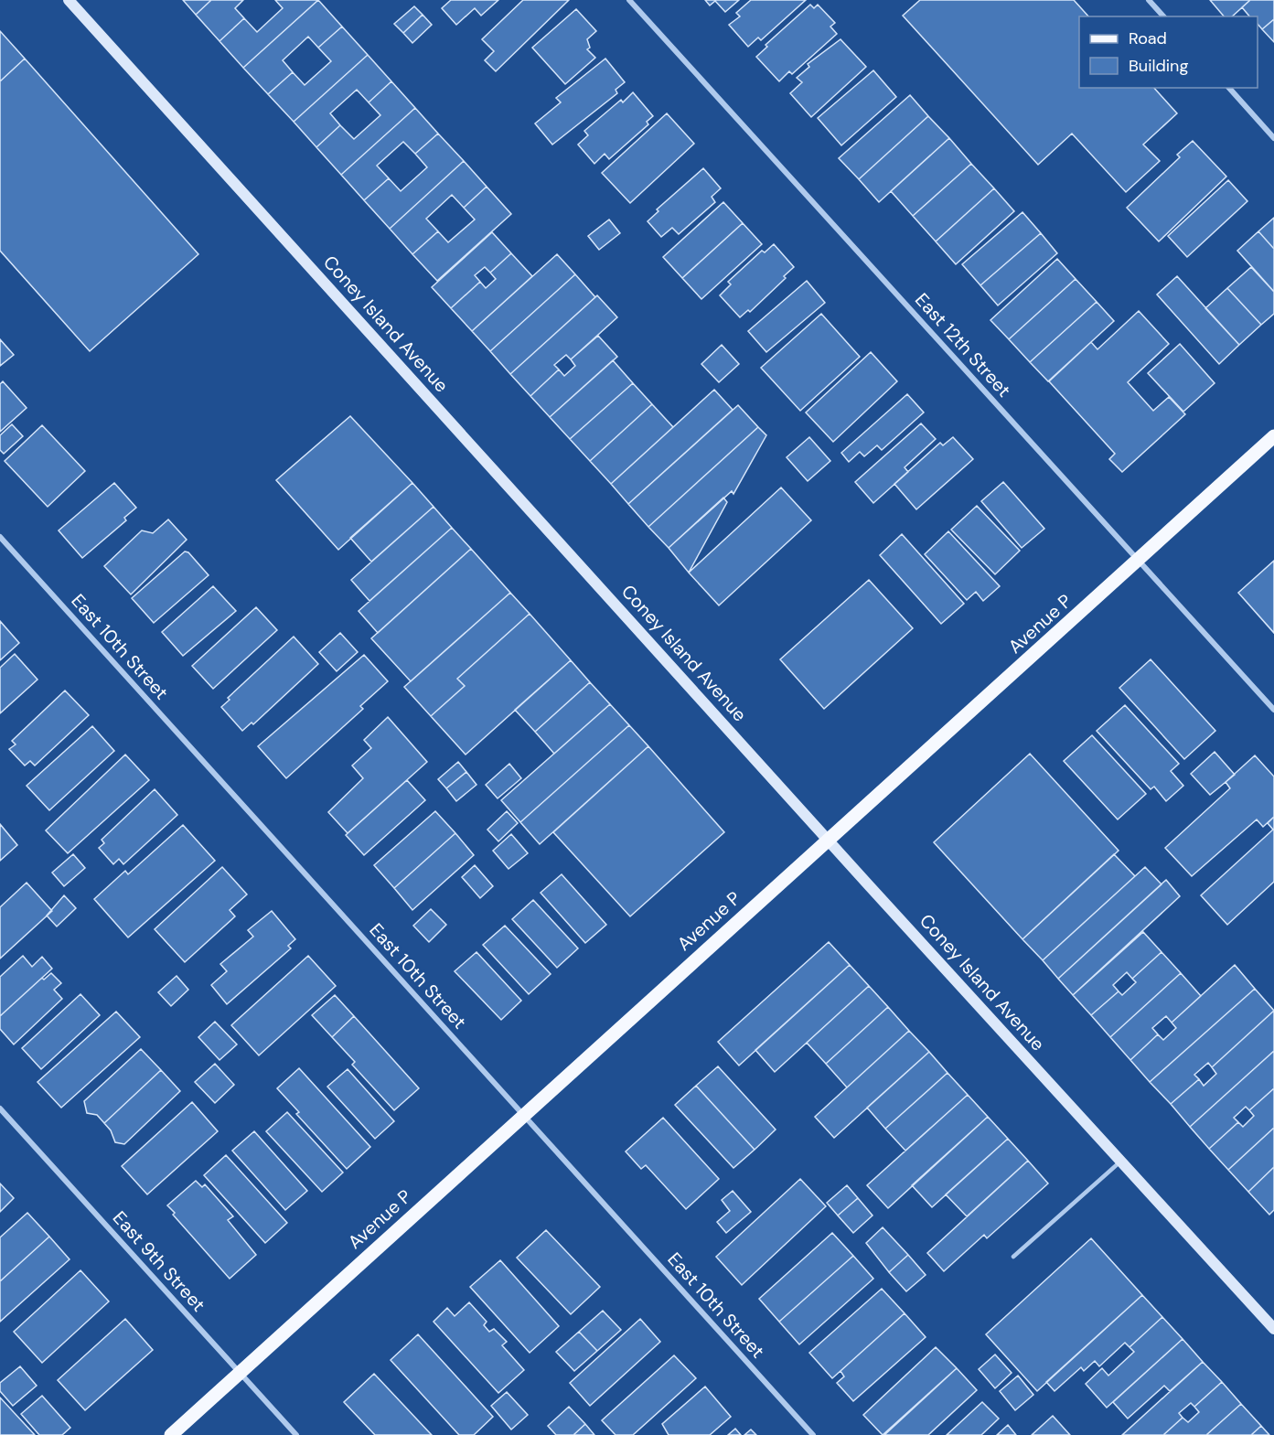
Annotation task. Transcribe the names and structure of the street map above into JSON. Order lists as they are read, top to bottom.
{
  "streets": {
    "main road": ["Coney Island Avenue", "Avenue P"],
    "street": ["East 12th Street", "East 10th Street", "East 9th Street"]
  },
  "crossings": [
    ["Coney Island Avenue", "Avenue P"],
    ["East 12th Street", "Avenue P"],
    ["Avenue P", "East 10th Street"],
    ["Avenue P", "East 9th Street"]
  ],
  "legend": ["Road", "Building"]
}
